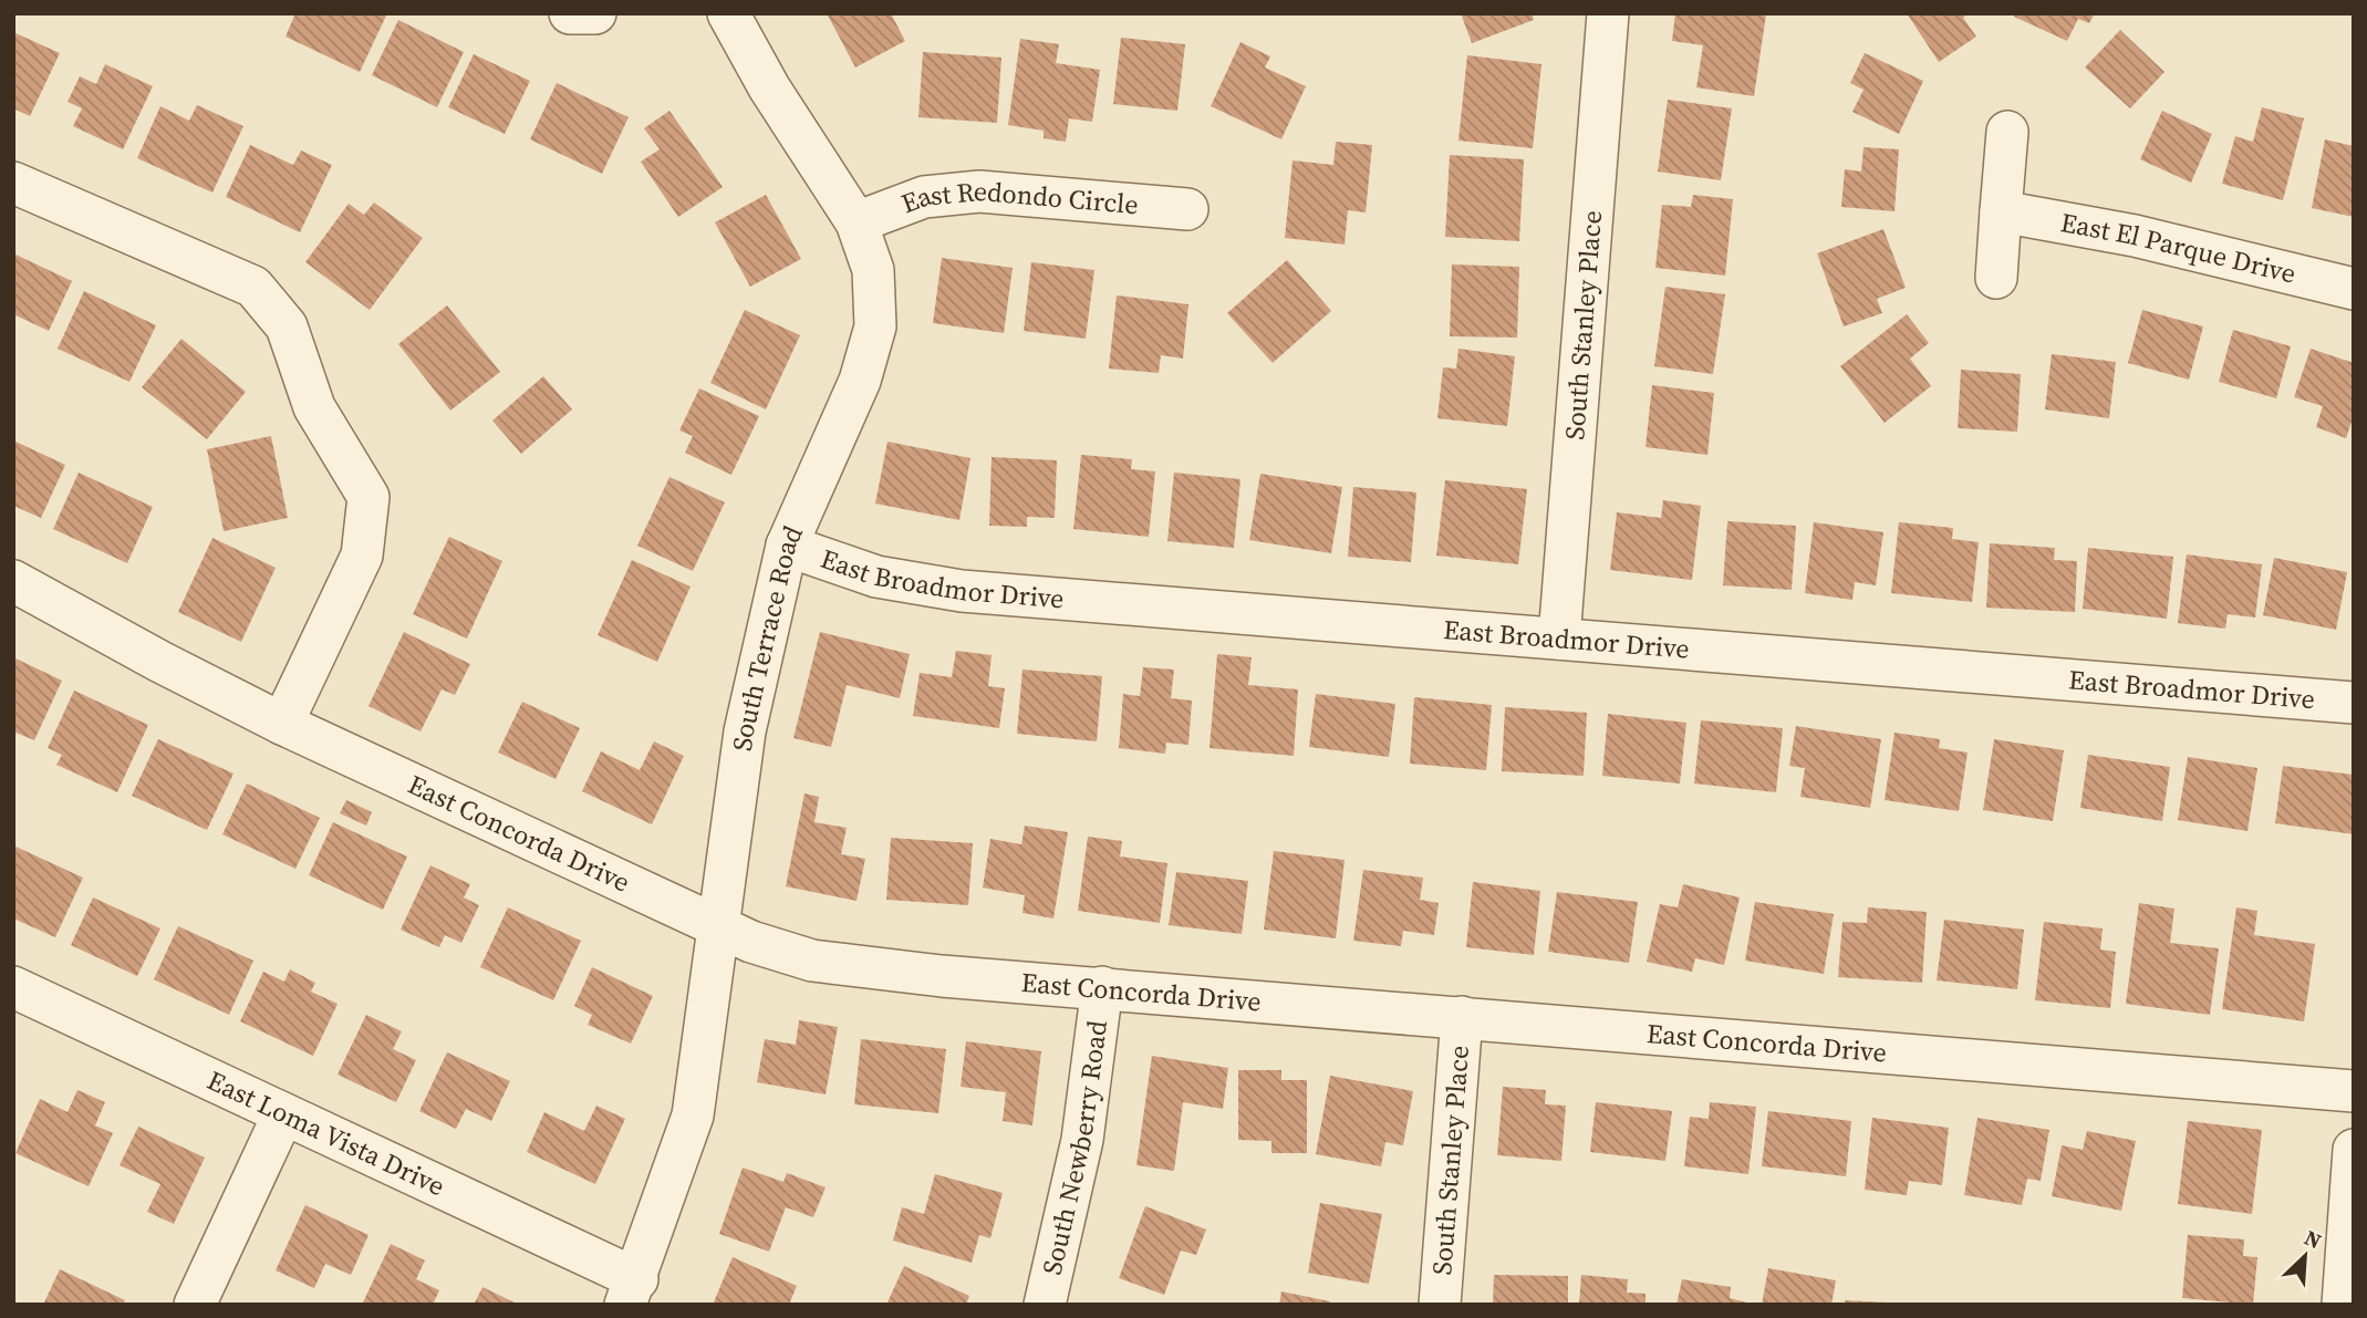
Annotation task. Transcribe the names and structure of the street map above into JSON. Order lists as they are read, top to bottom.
{
  "streets": {
    "street": [
      "East Redondo Circle",
      "East El Parque Drive",
      "South Stanley Place",
      "East Broadmor Drive",
      "South Terrace Road",
      "East Concorda Drive",
      "East Loma Vista Drive",
      "South Newberry Road"
    ]
  },
  "crossings": [
    ["East Redondo Circle", "South Terrace Road"],
    ["South Stanley Place", "East Broadmor Drive"],
    ["South Stanley Place", "East Concorda Drive"],
    ["East Broadmor Drive", "South Terrace Road"],
    ["South Terrace Road", "East Concorda Drive"],
    ["South Terrace Road", "East Loma Vista Drive"],
    ["East Concorda Drive", "South Newberry Road"]
  ],
  "north": "top right"
}
